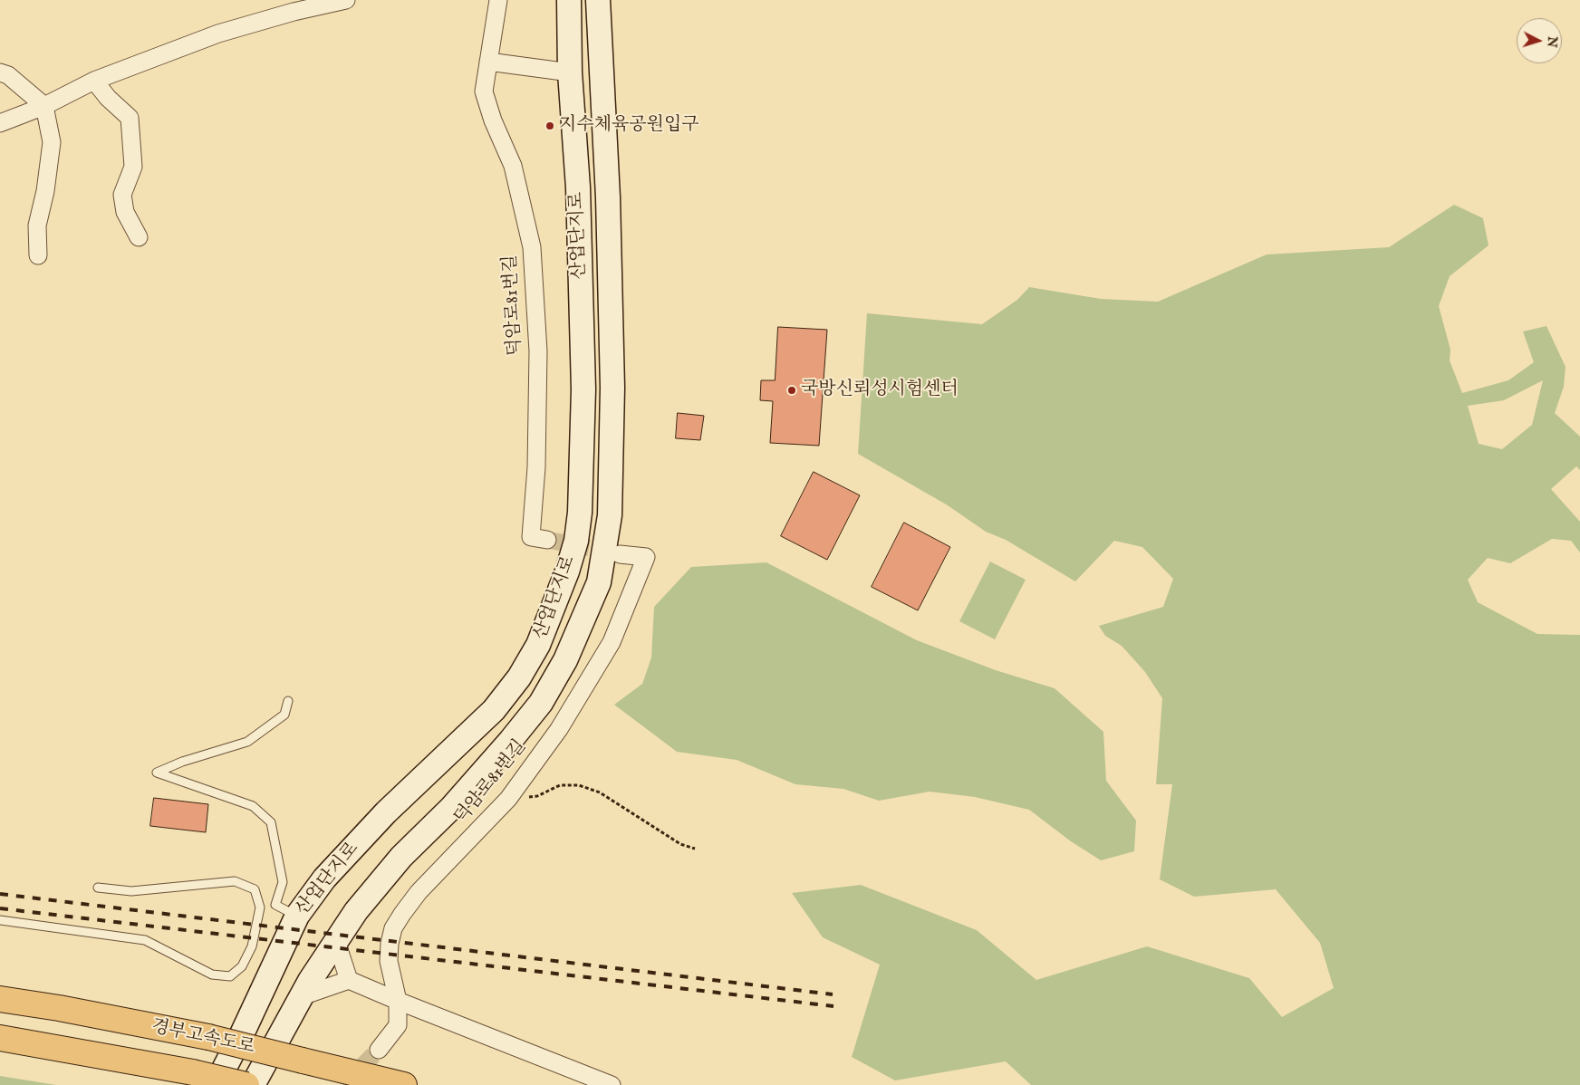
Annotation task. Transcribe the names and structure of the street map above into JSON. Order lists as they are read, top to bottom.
{
  "streets": {
    "highway": ["경부고속도로"],
    "main road": ["산업단지로"],
    "street": ["덕암로81번길"]
  },
  "places": ["지수체육공원입구", "국방신뢰성시험센터"],
  "north": "right"
}
